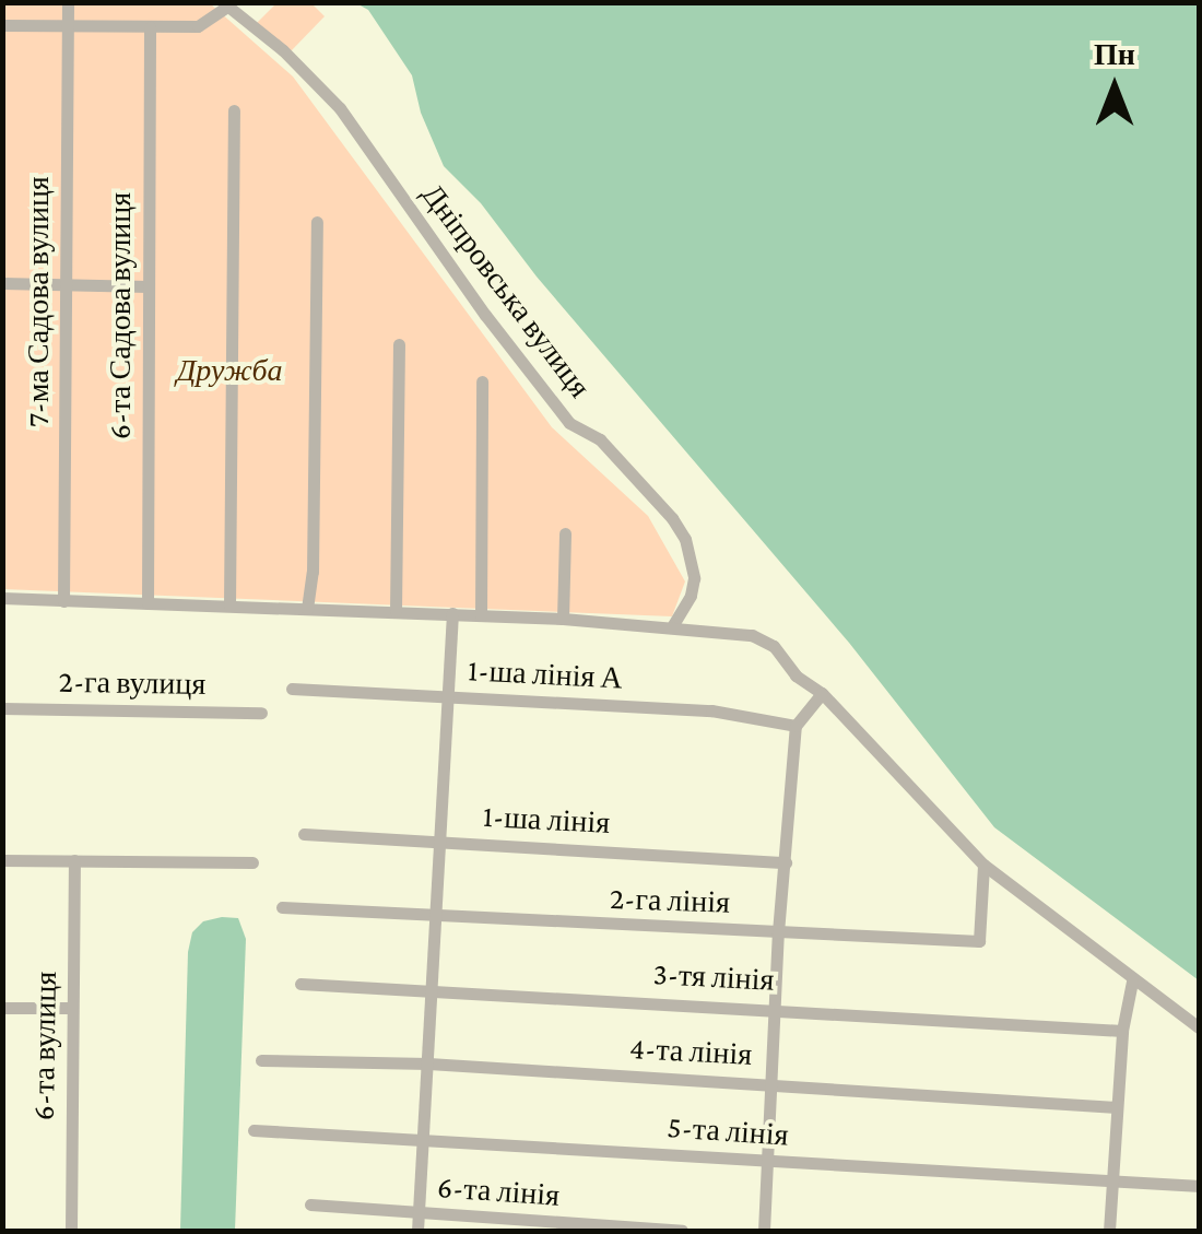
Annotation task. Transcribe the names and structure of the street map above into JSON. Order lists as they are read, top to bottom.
{
  "streets": {
    "street": [
      "Дніпровська вулиця",
      "7-ма Садова вулиця",
      "6-та Садова вулиця",
      "1-ша лінія А",
      "2-га вулиця",
      "1-ша лінія",
      "2-га лінія",
      "3-тя лінія",
      "6-та вулиця",
      "4-та лінія",
      "5-та лінія",
      "6-та лінія"
    ]
  },
  "parks": ["Дружба"],
  "north": "top"
}
